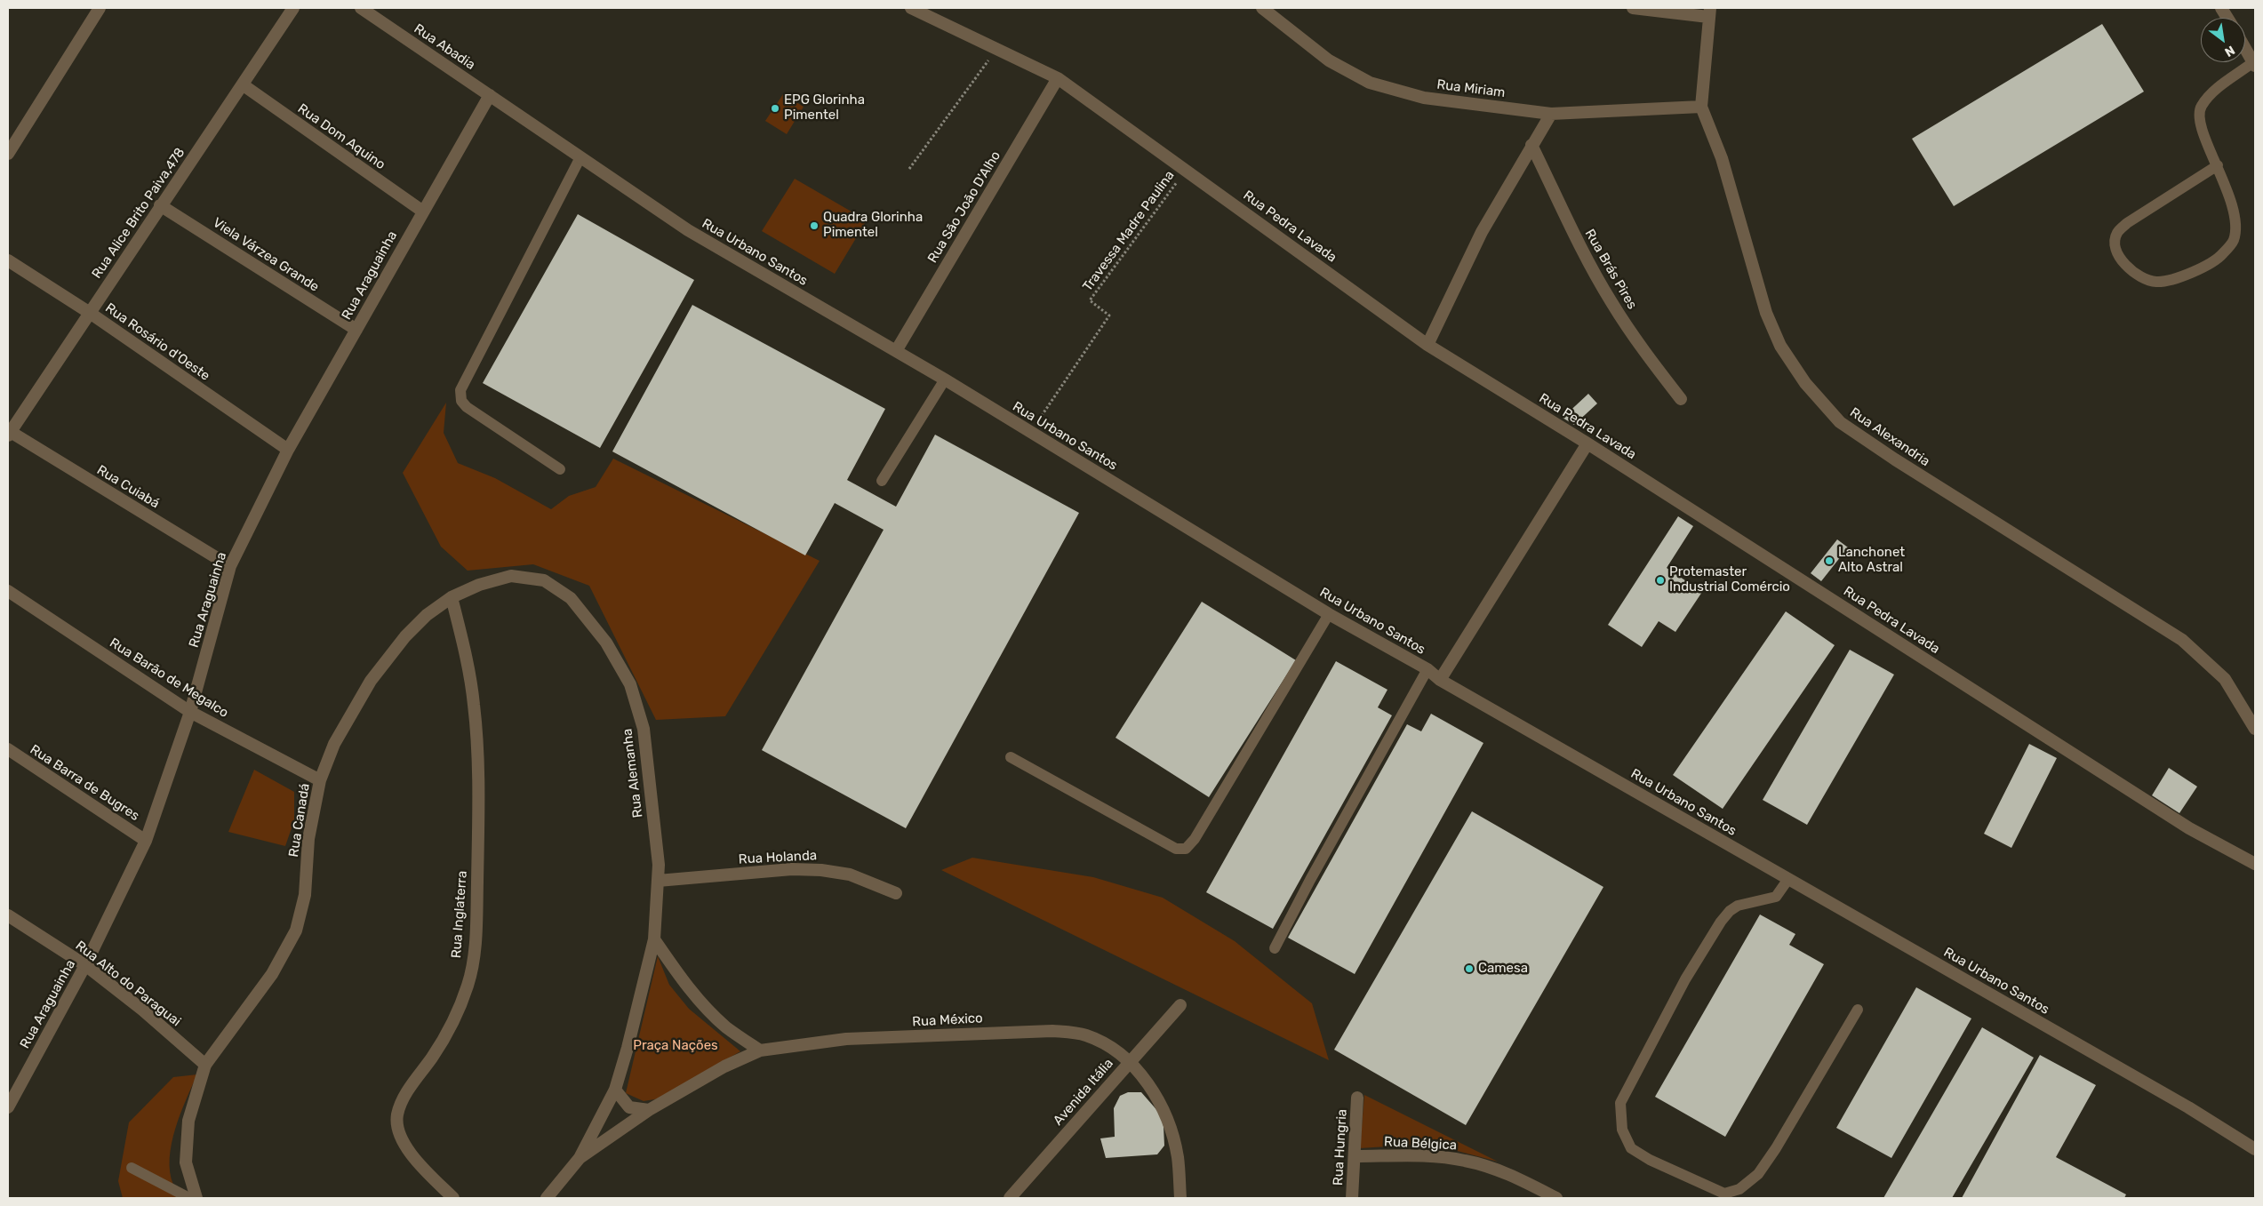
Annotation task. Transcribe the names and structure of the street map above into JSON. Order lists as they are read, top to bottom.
{
  "streets": {
    "street": [
      "Rua Abadia",
      "Rua Miriam",
      "Rua Dom Aquino",
      "Rua São João D'Alho",
      "Rua Alice Brito Paiva,478",
      "Rua Pedra Lavada",
      "Rua Urbano Santos",
      "Viela Várzea Grande",
      "Rua Brás Pires",
      "Rua Araguainha",
      "Rua Rosário d'Oeste",
      "Rua Alexandria",
      "Rua Cuiabá",
      "Rua Barão de Megalco",
      "Rua Alemanha",
      "Rua Barra de Bugres",
      "Rua Canadá",
      "Rua Holanda",
      "Rua Inglaterra",
      "Rua Alto do Paraguai",
      "Rua México",
      "Avenida Itália",
      "Rua Bélgica",
      "Rua Hungria"
    ],
    "path": ["Travessa Madre Paulina"]
  },
  "crossings": [
    ["Rua Abadia", "Rua Urbano Santos"],
    ["Rua Abadia", "Rua Araguainha"],
    ["Rua Miriam", "Rua Alexandria"],
    ["Rua Dom Aquino", "Rua Alice Brito Paiva,478"],
    ["Rua Dom Aquino", "Rua Araguainha"],
    ["Rua São João D'Alho", "Rua Pedra Lavada"],
    ["Rua São João D'Alho", "Rua Urbano Santos"],
    ["Rua Alice Brito Paiva,478", "Viela Várzea Grande"],
    ["Rua Alice Brito Paiva,478", "Rua Rosário d'Oeste"],
    ["Rua Alice Brito Paiva,478", "Rua Cuiabá"],
    ["Rua Pedra Lavada", "Travessa Madre Paulina"],
    ["Travessa Madre Paulina", "Rua Urbano Santos"],
    ["Rua Urbano Santos", "Rua Araguainha"],
    ["Viela Várzea Grande", "Rua Araguainha"],
    ["Rua Araguainha", "Rua Rosário d'Oeste"],
    ["Rua Araguainha", "Rua Cuiabá"],
    ["Rua Araguainha", "Rua Barão de Megalco"],
    ["Rua Araguainha", "Rua Barra de Bugres"],
    ["Rua Araguainha", "Rua Alto do Paraguai"],
    ["Rua Barão de Megalco", "Rua Canadá"],
    ["Rua Alemanha", "Rua Canadá"],
    ["Rua Alemanha", "Rua Holanda"],
    ["Rua Alemanha", "Rua Inglaterra"],
    ["Rua Alemanha", "Rua México"],
    ["Rua Canadá", "Rua Inglaterra"],
    ["Rua Canadá", "Rua Alto do Paraguai"],
    ["Rua México", "Avenida Itália"],
    ["Rua Bélgica", "Rua Hungria"]
  ],
  "parks": ["Praça Nações"],
  "places": [
    "EPG Glorinha Pimentel",
    "Quadra Glorinha Pimentel",
    "Lanchonet Alto Astral",
    "Protemaster Industrial Comércio",
    "Camesa"
  ],
  "north": "bottom right"
}
